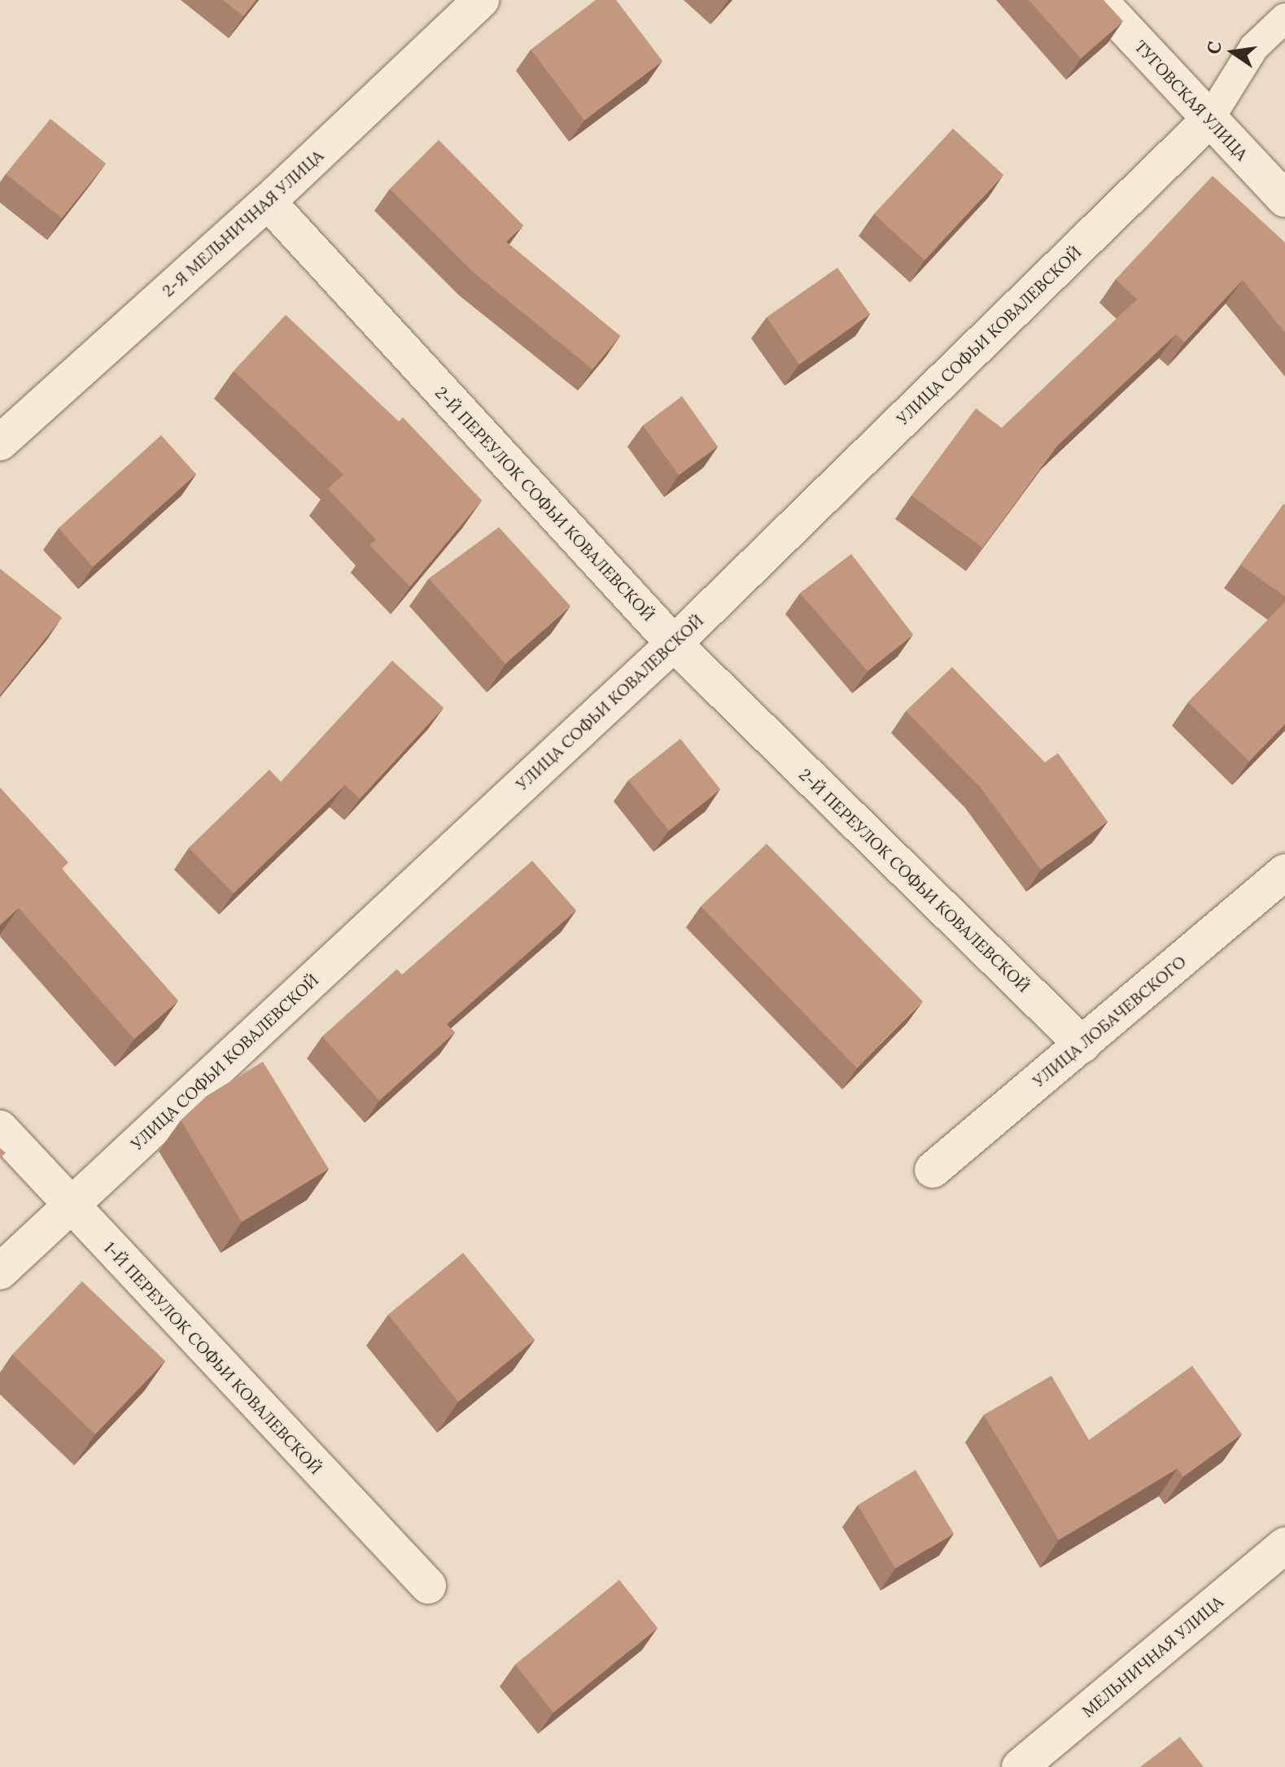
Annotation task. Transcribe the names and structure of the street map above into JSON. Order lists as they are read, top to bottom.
{
  "streets": {
    "street": [
      "ТУГОВСКАЯ УЛИЦА",
      "2-Я МЕЛЬНИЧНАЯ УЛИЦА",
      "УЛИЦА СОФЬИ КОВАЛЕВСКОЙ",
      "2-Й ПЕРЕУЛОК СОФЬИ КОВАЛЕВСКОЙ",
      "УЛИЦА ЛОБАЧЕВСКОГО",
      "1-Й ПЕРЕУЛОК СОФЬИ КОВАЛЕВСКОЙ",
      "МЕЛЬНИЧНАЯ УЛИЦА"
    ]
  },
  "crossings": [
    ["ТУГОВСКАЯ УЛИЦА", "УЛИЦА СОФЬИ КОВАЛЕВСКОЙ"],
    ["2-Я МЕЛЬНИЧНАЯ УЛИЦА", "2-Й ПЕРЕУЛОК СОФЬИ КОВАЛЕВСКОЙ"],
    ["УЛИЦА СОФЬИ КОВАЛЕВСКОЙ", "2-Й ПЕРЕУЛОК СОФЬИ КОВАЛЕВСКОЙ"],
    ["УЛИЦА СОФЬИ КОВАЛЕВСКОЙ", "1-Й ПЕРЕУЛОК СОФЬИ КОВАЛЕВСКОЙ"],
    ["2-Й ПЕРЕУЛОК СОФЬИ КОВАЛЕВСКОЙ", "УЛИЦА ЛОБАЧЕВСКОГО"]
  ],
  "north": "left"
}
